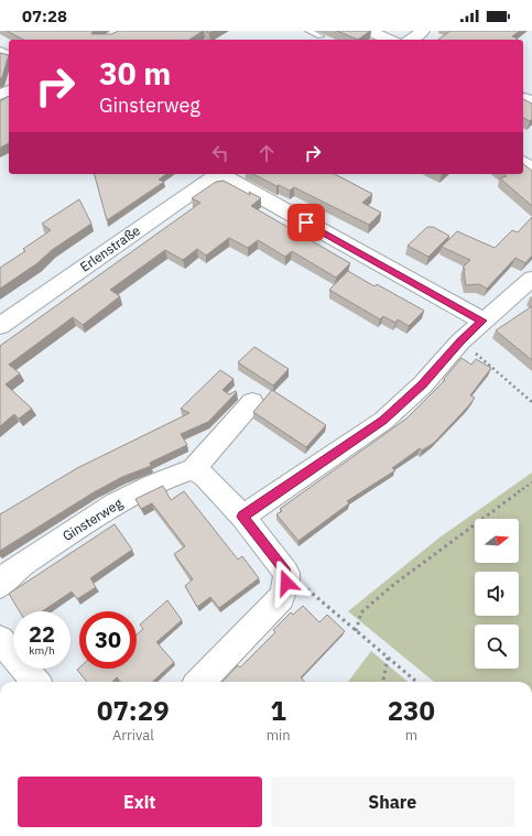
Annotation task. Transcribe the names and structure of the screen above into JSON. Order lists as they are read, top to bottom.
{
  "streets": {
    "street": ["Erlenstraße", "Ginsterweg"]
  },
  "north": "right",
  "page": {
    "status": "07:28",
    "turn": ["30 m", "Ginsterweg"],
    "speed": "22 km/h",
    "limit": "30",
    "eta": [
      "07:29",
      "Arrival",
      "1",
      "min",
      "230",
      "m"
    ],
    "buttons": ["Exit", "Share"]
  }
}
